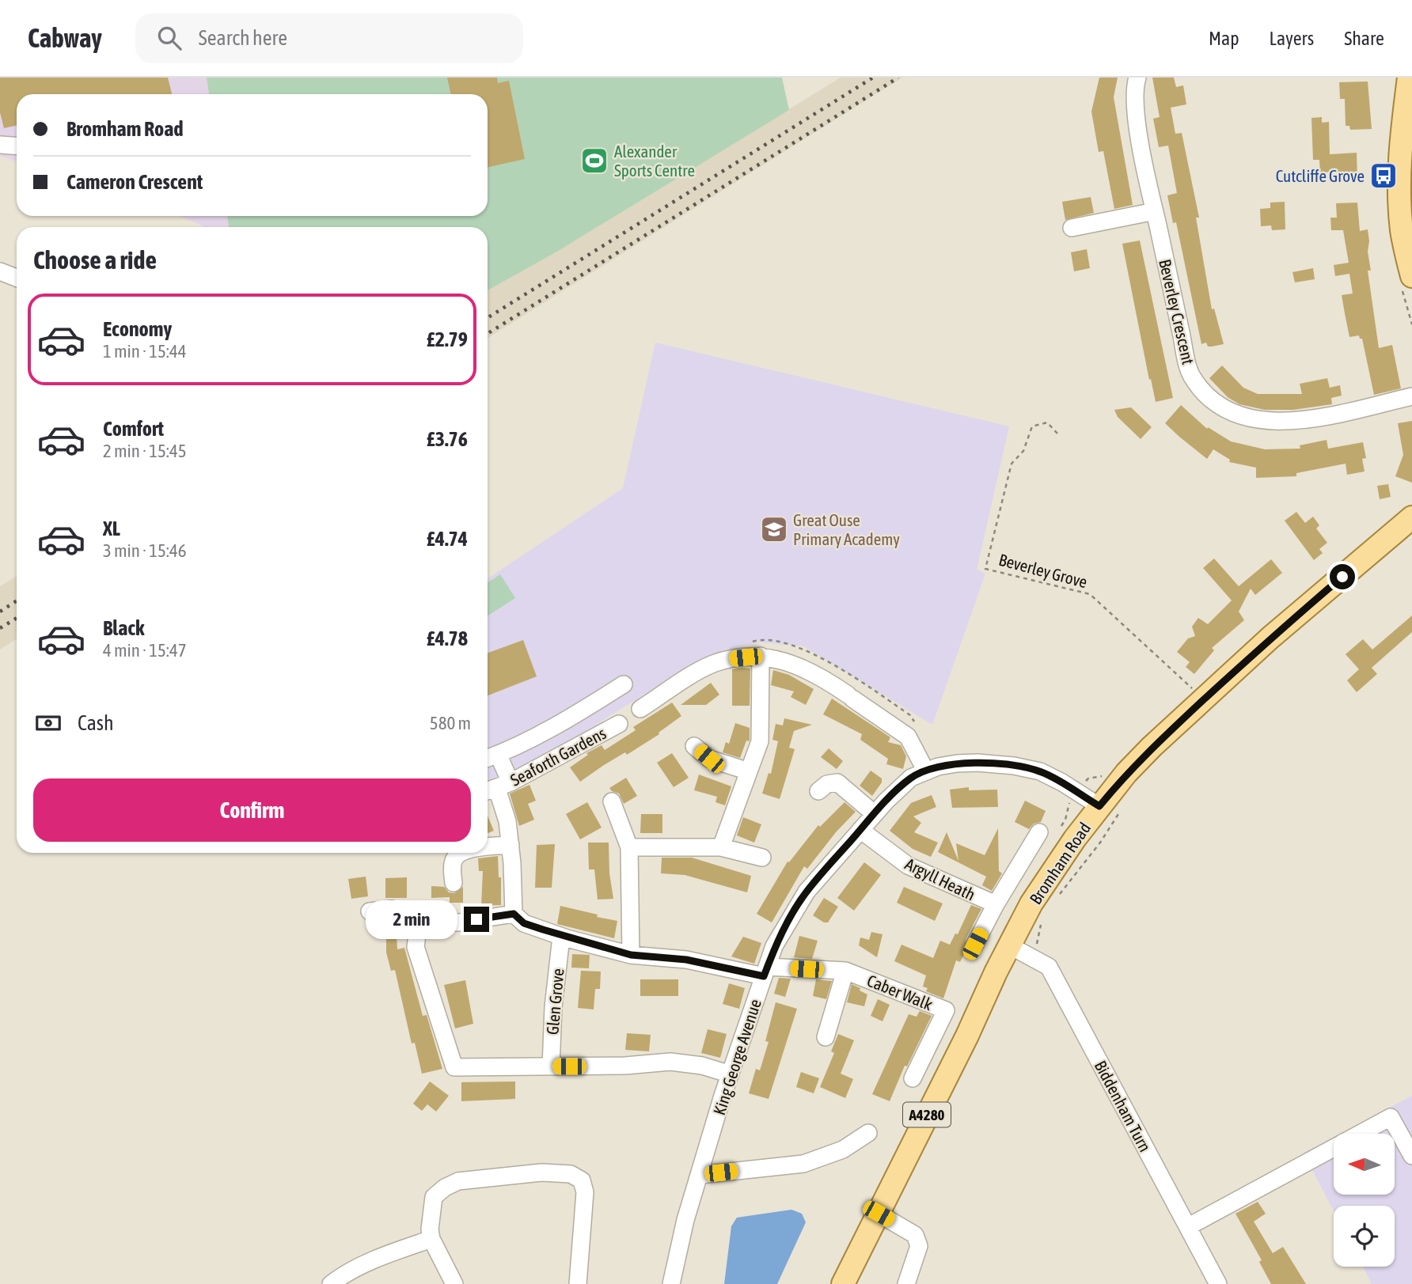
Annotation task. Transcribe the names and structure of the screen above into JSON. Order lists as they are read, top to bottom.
{
  "streets": {
    "main road": ["Bromham Road", "A4280"],
    "street": [
      "Beverley Crescent",
      "Seaforth Gardens",
      "Argyll Heath",
      "Caber Walk",
      "Glen Grove",
      "King George Avenue",
      "Biddenham Turn"
    ],
    "path": ["Beverley Grove"]
  },
  "crossings": [
    ["Beverley Grove", "Bromham Road"],
    ["Bromham Road", "Argyll Heath"],
    ["Bromham Road", "King George Avenue"],
    ["Bromham Road", "Biddenham Turn"],
    ["Argyll Heath", "King George Avenue"],
    ["Caber Walk", "King George Avenue"]
  ],
  "places": {
    "sports": ["Alexander Sports Centre"],
    "bus stop": ["Cutcliffe Grove"],
    "school or university": ["Great Ouse Primary Academy"]
  },
  "north": "left",
  "page": {
    "header": "Cabway",
    "search": "Search here",
    "nav": ["Map", "Layers", "Share"],
    "banner": ["Bromham Road", "Cameron Crescent"],
    "heading": "Choose a ride",
    "list": [
      {
        "name": "Economy",
        "note": "1 min · 15:44",
        "value": "£2.79"
      },
      {
        "name": "Comfort",
        "note": "2 min · 15:45",
        "value": "£3.76"
      },
      {
        "name": "XL",
        "note": "3 min · 15:46",
        "value": "£4.74"
      },
      {
        "name": "Black",
        "note": "4 min · 15:47",
        "value": "£4.78"
      }
    ],
    "pay": ["Cash", "580 m"],
    "buttons": "Confirm",
    "bubble": "2 min"
  }
}
